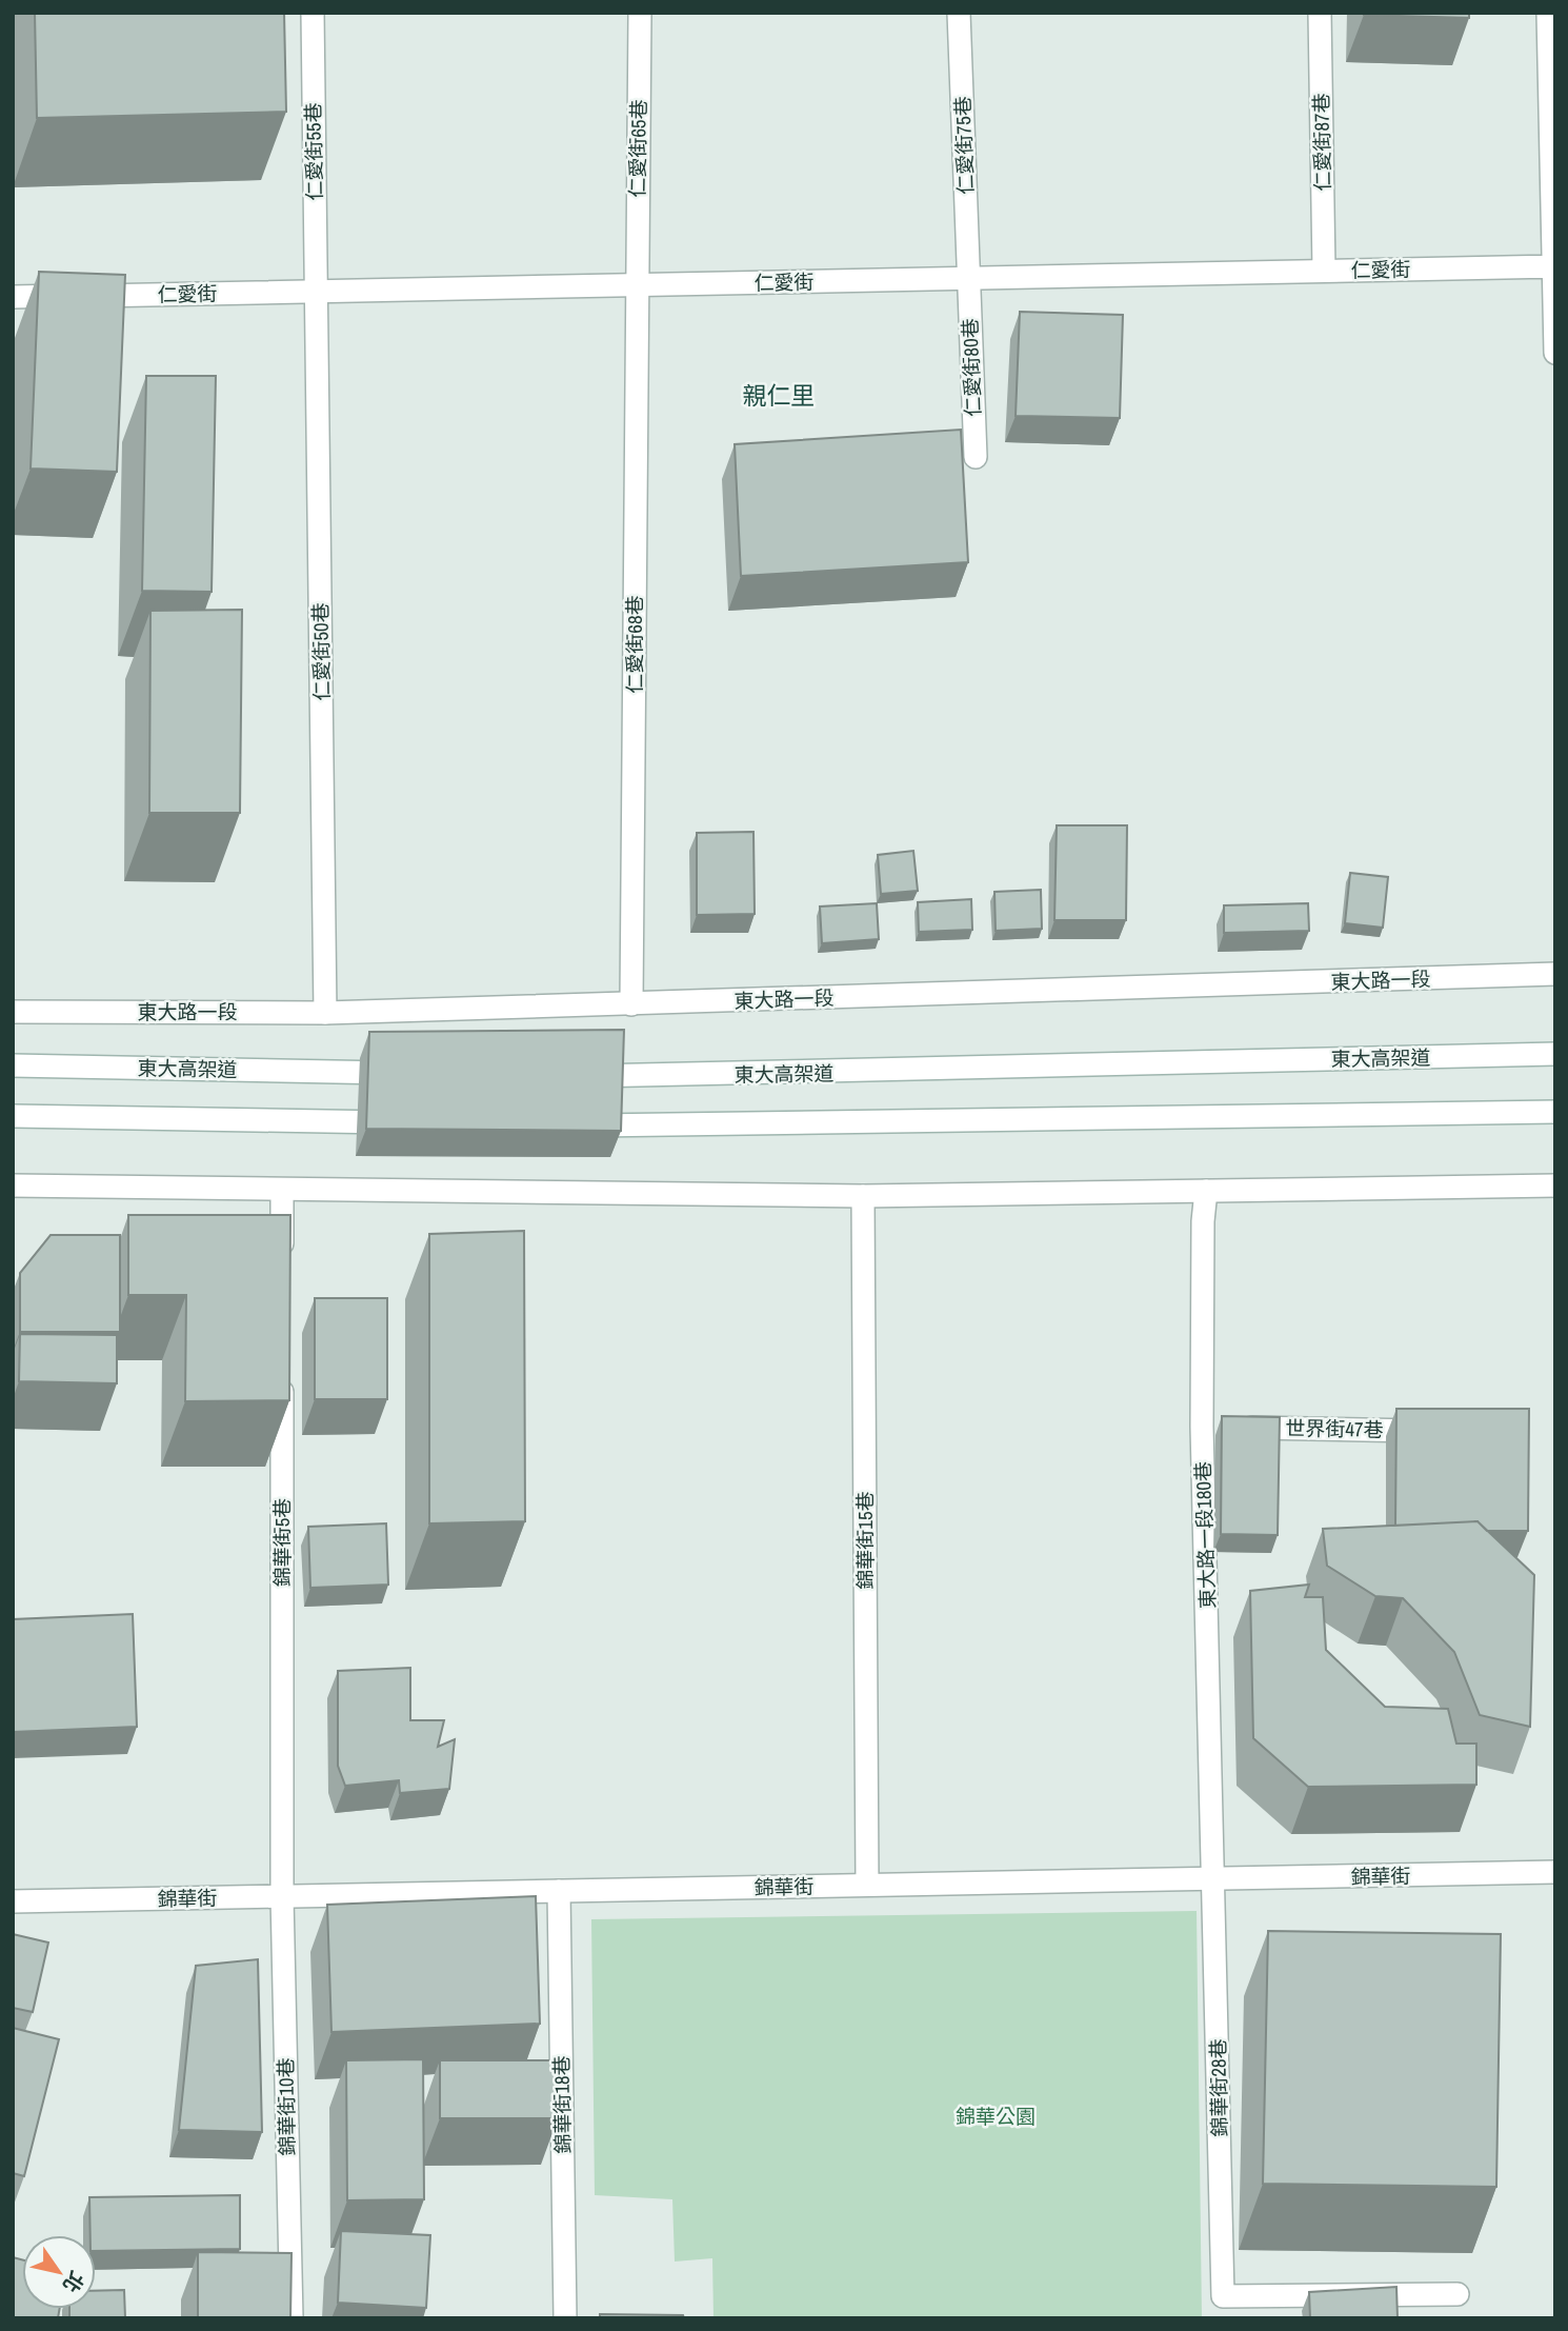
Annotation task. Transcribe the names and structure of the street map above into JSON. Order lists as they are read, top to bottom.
{
  "streets": {
    "street": [
      "仁愛街87巷",
      "仁愛街75巷",
      "仁愛街65巷",
      "仁愛街55巷",
      "仁愛街",
      "仁愛街80巷",
      "仁愛街68巷",
      "仁愛街50巷",
      "東大路一段",
      "東大高架道",
      "世界街47巷",
      "東大路一段180巷",
      "錦華街15巷",
      "錦華街5巷",
      "錦華街",
      "錦華街28巷",
      "錦華街18巷",
      "錦華街10巷"
    ]
  },
  "crossings": [
    ["仁愛街87巷", "仁愛街"],
    ["仁愛街75巷", "仁愛街"],
    ["仁愛街75巷", "仁愛街80巷"],
    ["仁愛街65巷", "仁愛街"],
    ["仁愛街65巷", "仁愛街68巷"],
    ["仁愛街55巷", "仁愛街"],
    ["仁愛街55巷", "仁愛街50巷"],
    ["仁愛街", "仁愛街80巷"],
    ["仁愛街", "仁愛街68巷"],
    ["仁愛街", "仁愛街50巷"],
    ["仁愛街68巷", "東大路一段"],
    ["仁愛街50巷", "東大路一段"],
    ["世界街47巷", "東大路一段180巷"],
    ["東大路一段180巷", "錦華街"],
    ["東大路一段180巷", "錦華街28巷"],
    ["錦華街15巷", "錦華街"],
    ["錦華街5巷", "錦華街"],
    ["錦華街5巷", "錦華街10巷"],
    ["錦華街", "錦華街28巷"],
    ["錦華街", "錦華街18巷"],
    ["錦華街", "錦華街10巷"]
  ],
  "districts": ["親仁里"],
  "parks": ["錦華公園"],
  "north": "bottom right"
}
